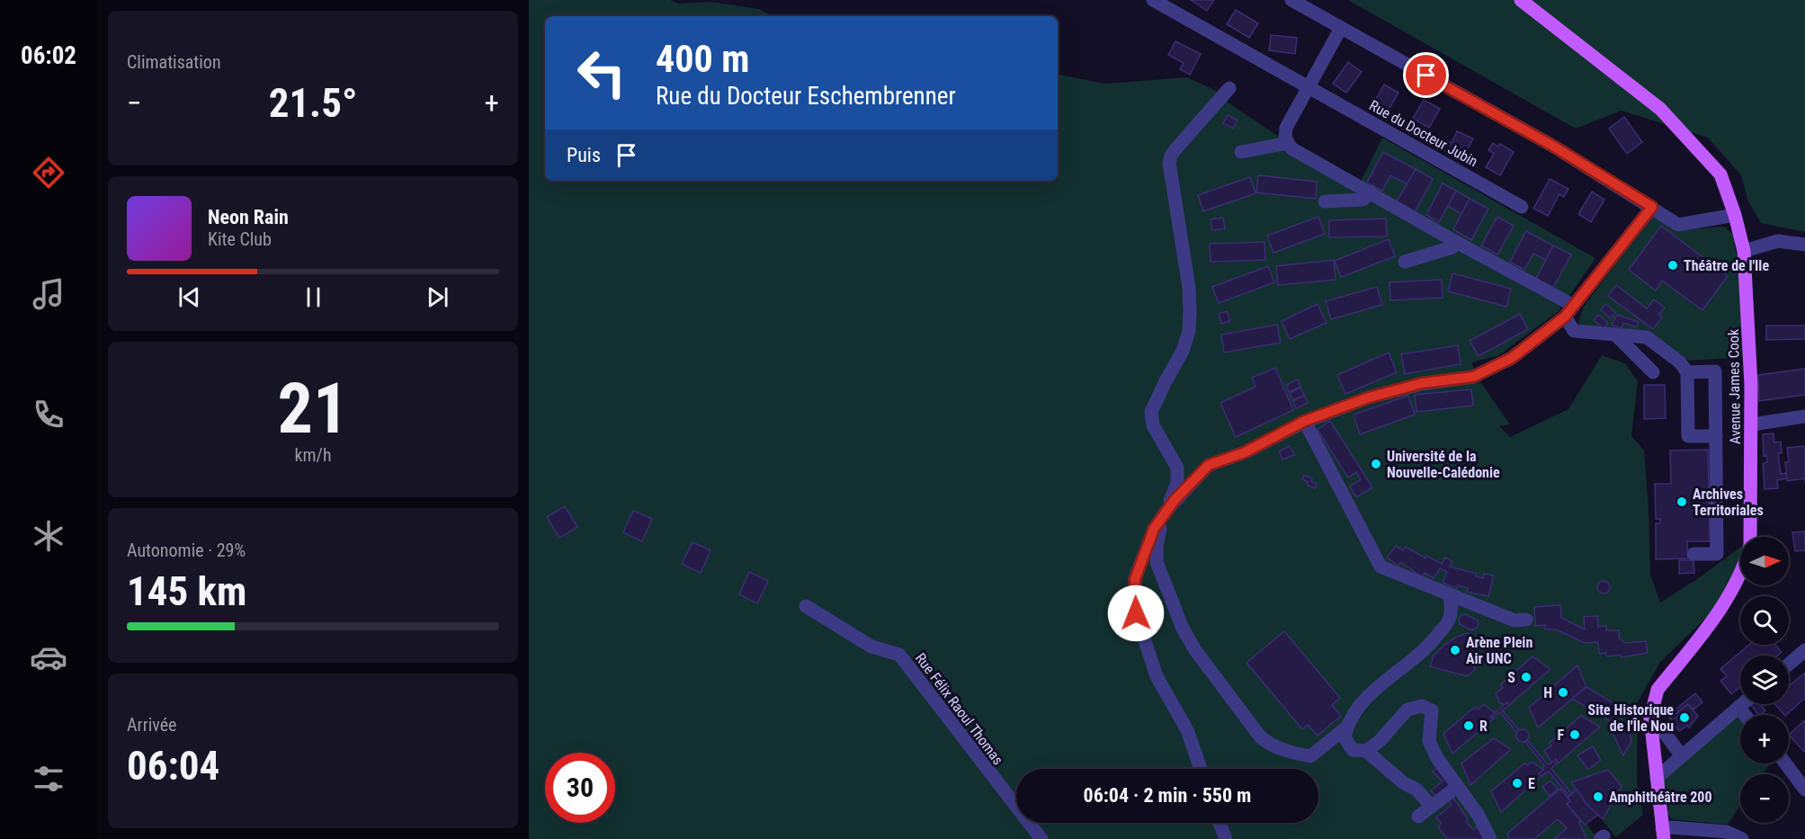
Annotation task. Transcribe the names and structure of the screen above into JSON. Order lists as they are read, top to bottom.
{
  "streets": {
    "main road": ["Avenue James Cook"],
    "street": ["Rue du Docteur Jubin", "Rue Félix Raoul Thomas"]
  },
  "places": [
    "Théâtre de l'Ile",
    "Université de la Nouvelle-Calédonie",
    "Archives Territoriales",
    "Arène Plein Air UNC",
    "S",
    "H",
    "Site Historique de l'Île Nou",
    "R",
    "F",
    "E",
    "Amphithéâtre 200"
  ],
  "north": "right",
  "page": {
    "tabs": "06:02",
    "tile": [
      "Climatisation",
      ["21", "km/h"],
      ["Autonomie · 29%", "145 km"],
      ["Arrivée", "06:04"]
    ],
    "turn": ["400 m", "Rue du Docteur Eschembrenner"],
    "heat": ["−", "21.5°", "+"],
    "then": "Puis",
    "song": ["Neon Rain", "Kite Club"],
    "map_buttons": ["+", "−"],
    "limit": "30",
    "trip": "06:04 · 2 min · 550 m"
  }
}
